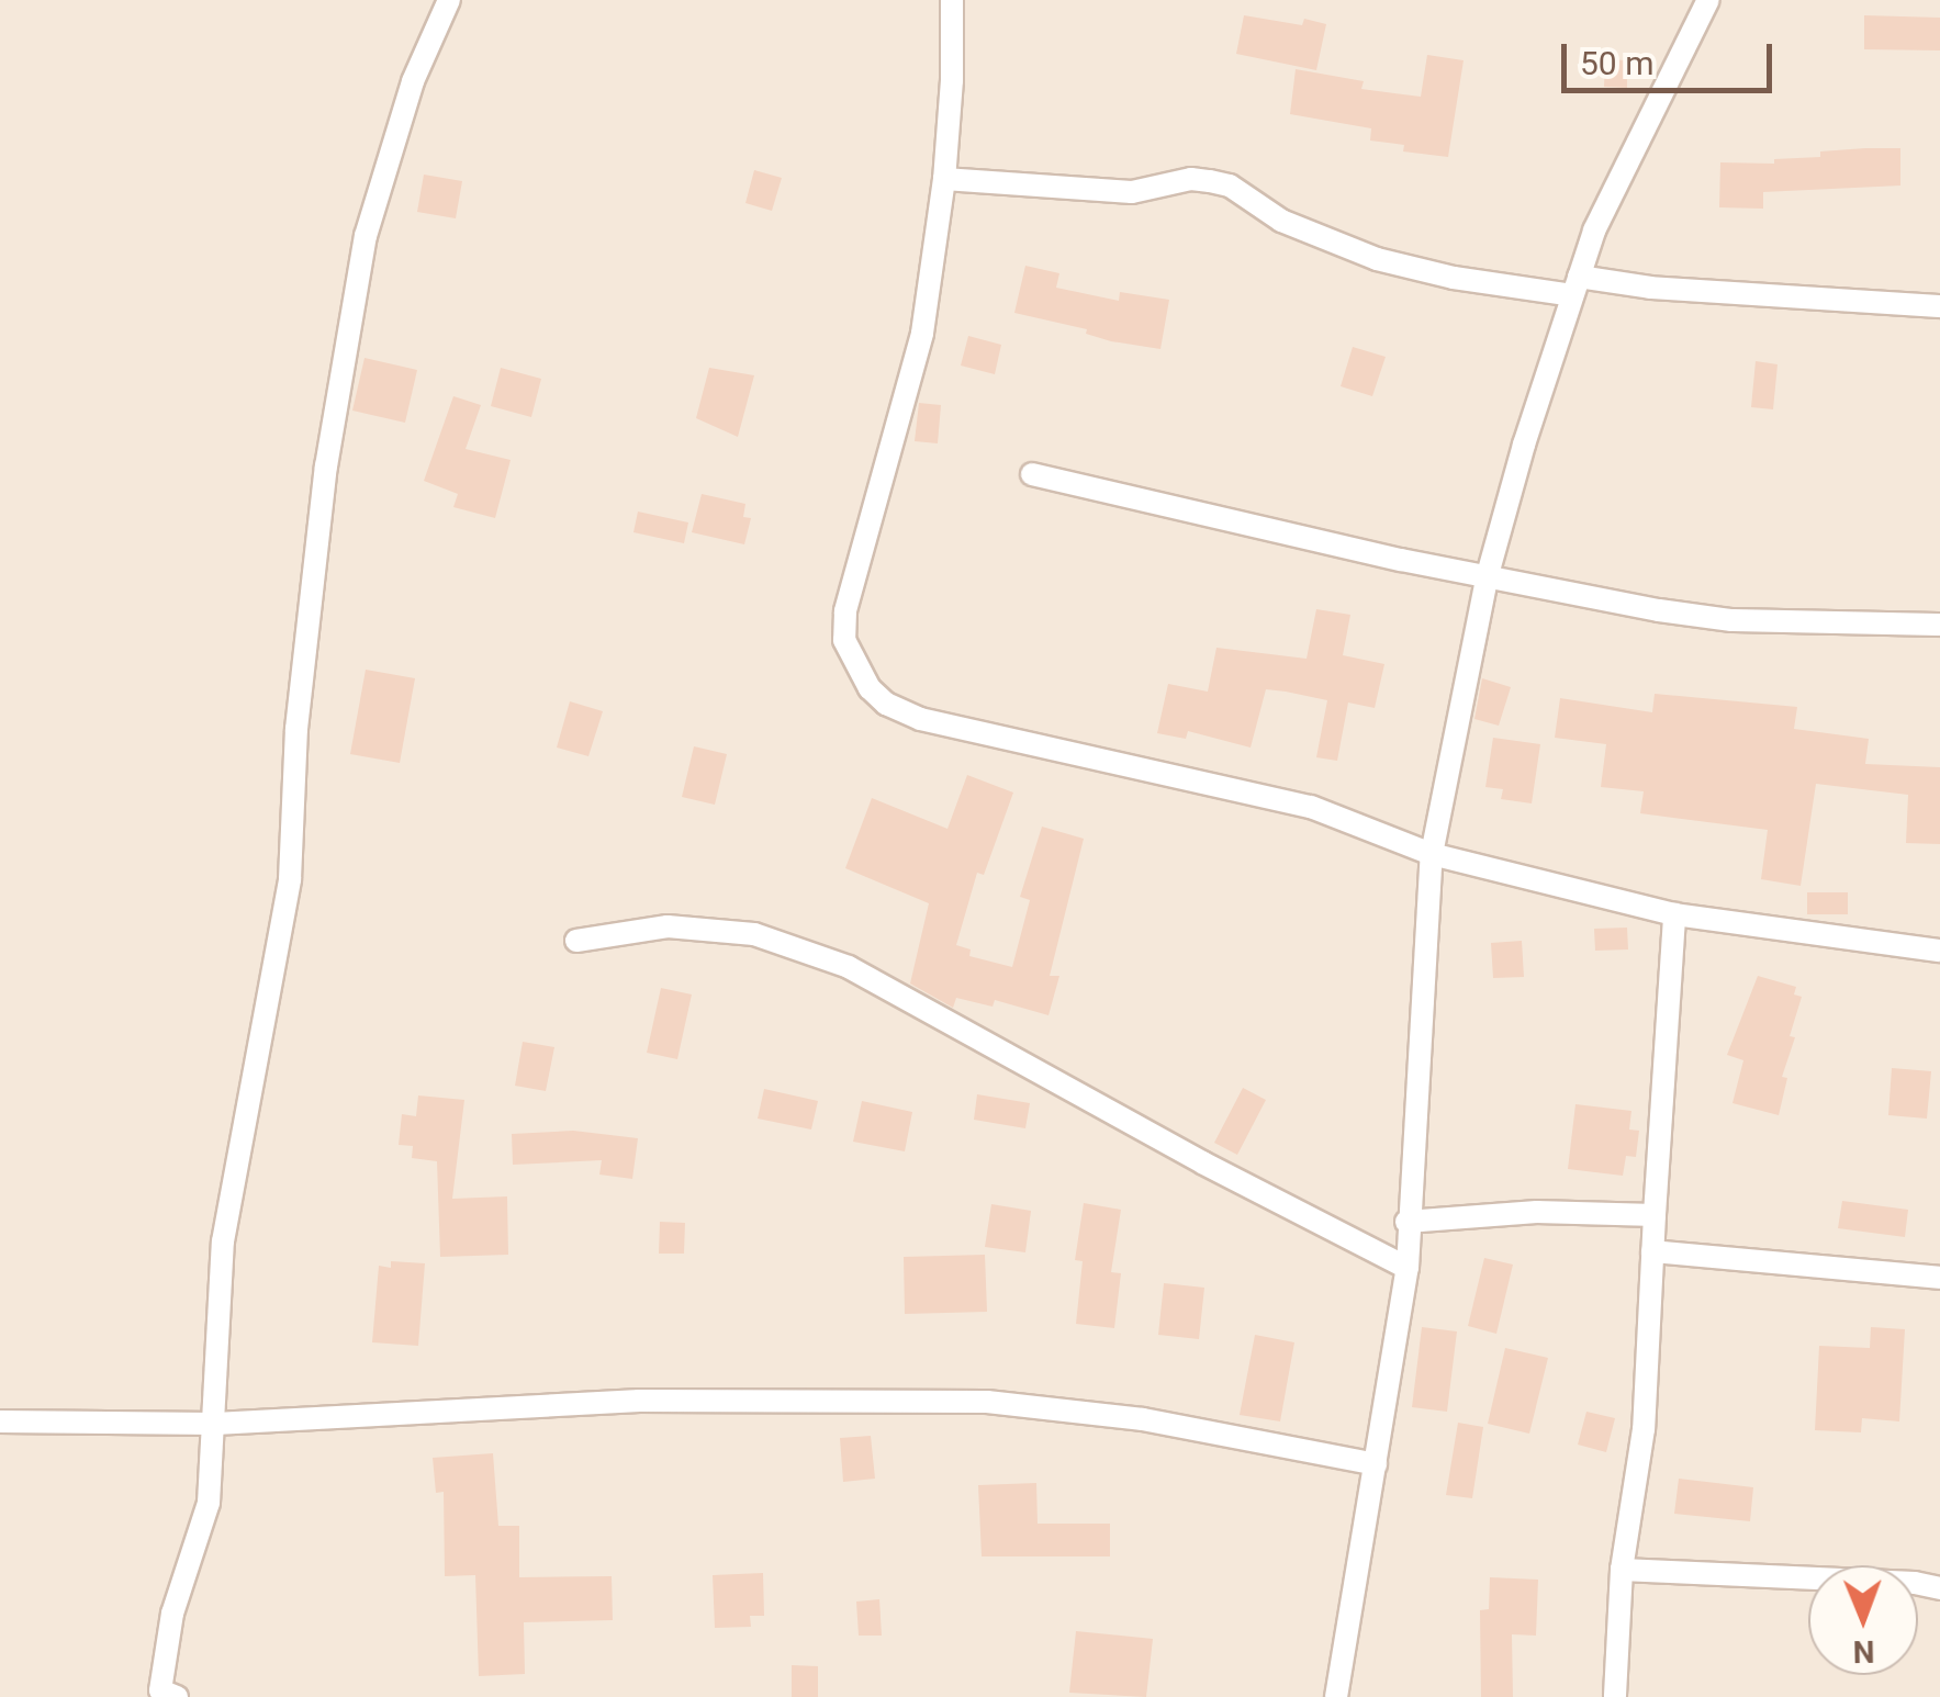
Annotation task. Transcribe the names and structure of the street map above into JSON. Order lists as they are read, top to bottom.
{
  "scale_bar": "50 m",
  "north": "bottom"
}
